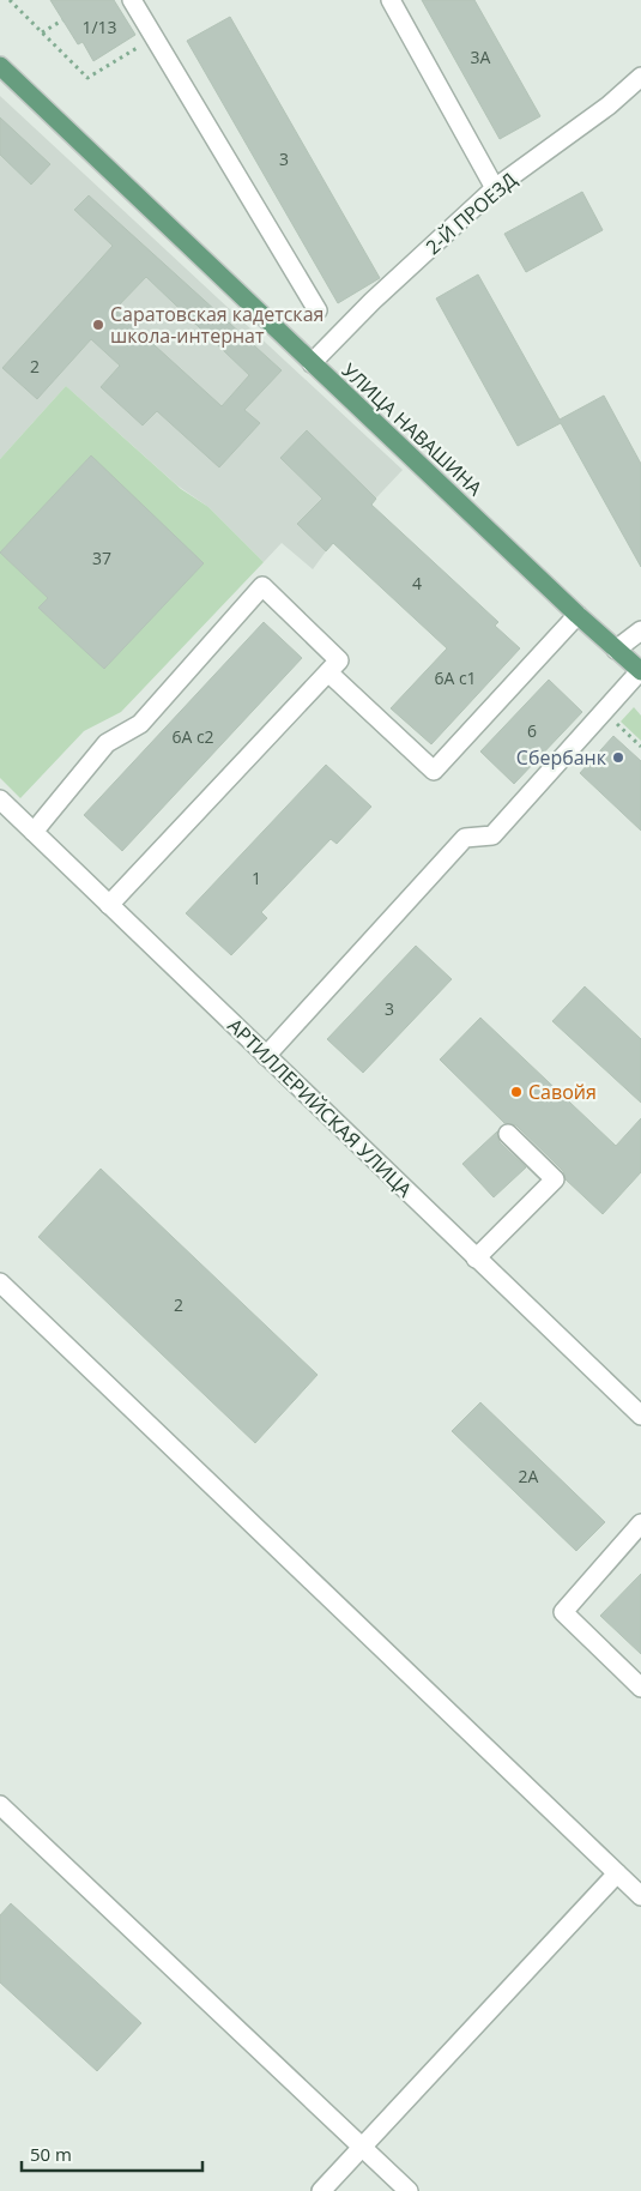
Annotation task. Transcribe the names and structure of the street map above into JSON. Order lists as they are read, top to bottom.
{
  "streets": {
    "main road": ["УЛИЦА НАВАШИНА"],
    "street": ["2-Й ПРОЕЗД", "АРТИЛЛЕРИЙСКАЯ УЛИЦА"]
  },
  "crossings": [
    ["2-Й ПРОЕЗД", "УЛИЦА НАВАШИНА"]
  ],
  "places": ["Саратовская кадетская школа-интернат", "Сбербанк", "Савойя"],
  "house_numbers": [
    "1/13",
    "3А",
    "3",
    "2",
    "37",
    "4",
    "6А с1",
    "6",
    "6А с2",
    "1",
    "3",
    "2",
    "2А"
  ],
  "scale_bar": "50 m"
}
